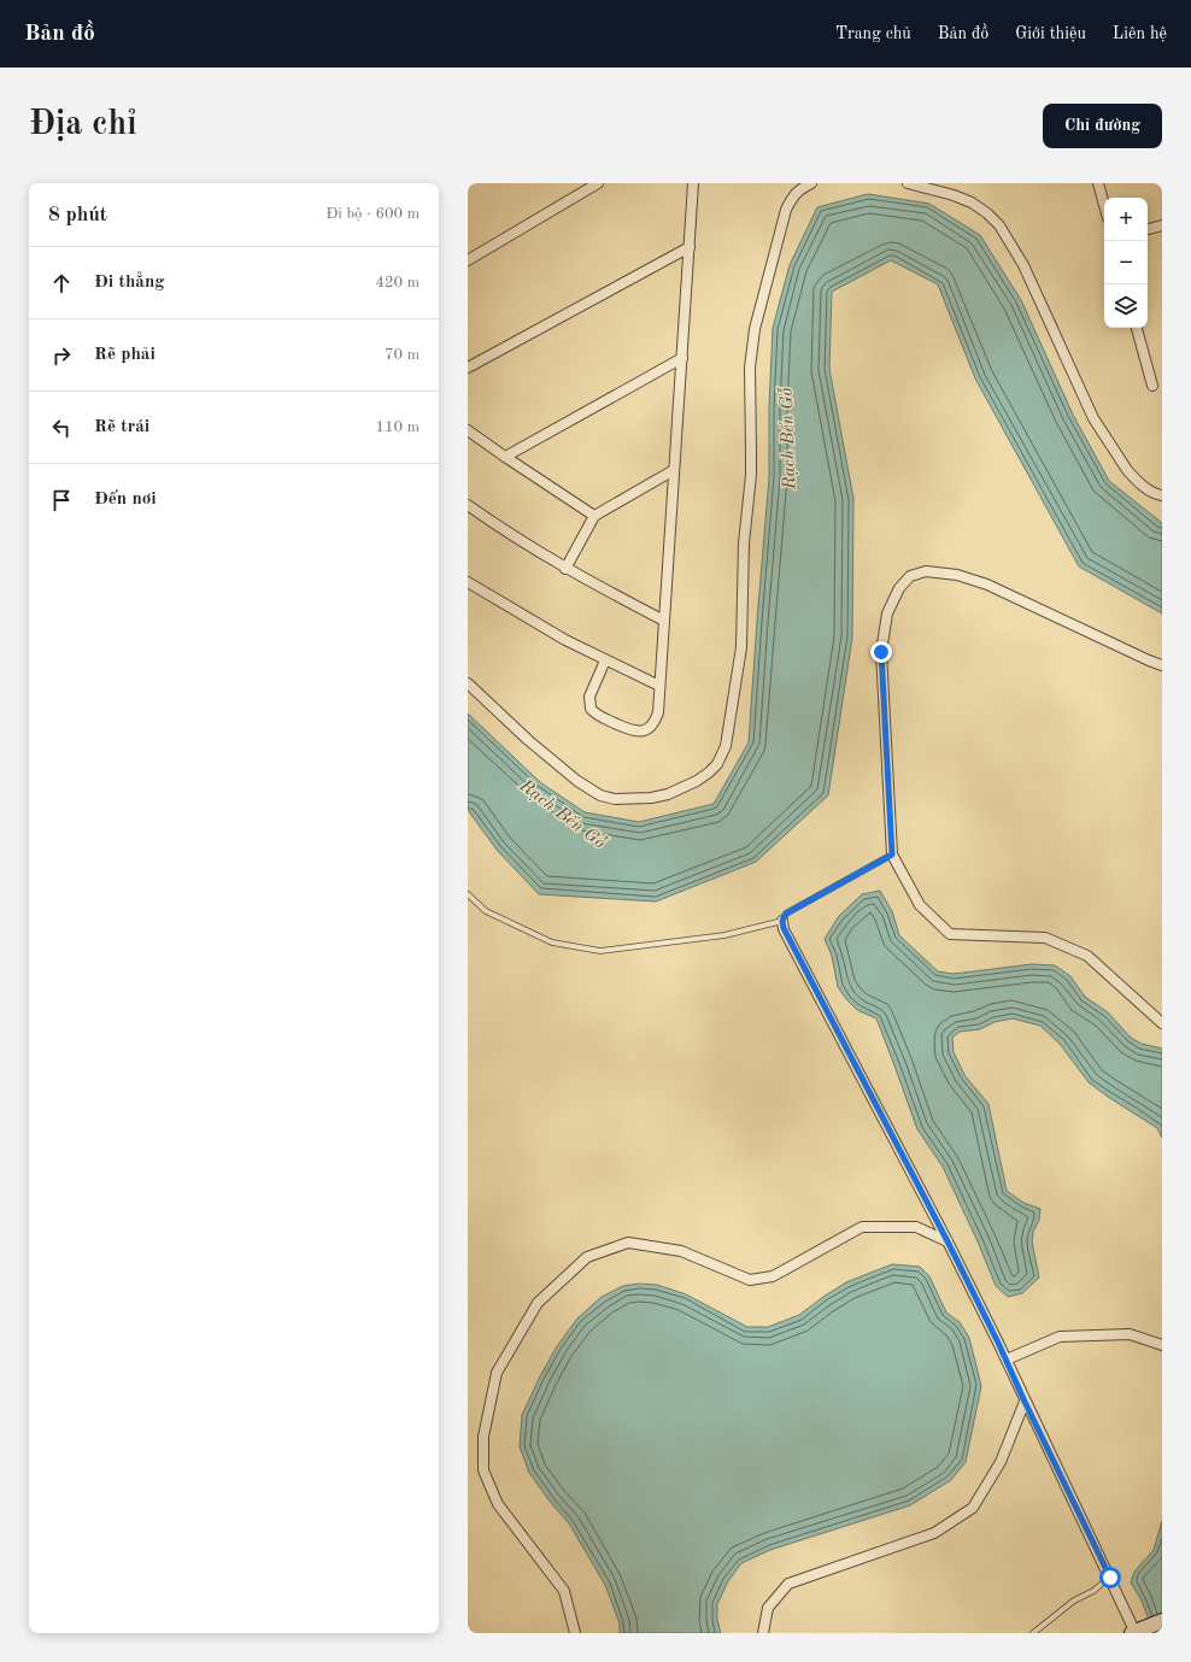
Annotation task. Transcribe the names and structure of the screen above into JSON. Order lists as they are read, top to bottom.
{
  "water": ["Rạch Bến Gỗ"],
  "page": {
    "header": "Bản đồ",
    "nav": [
      "Trang chủ",
      "Bản đồ",
      "Giới thiệu",
      "Liên hệ"
    ],
    "buttons": "Chỉ đường",
    "title": "Địa chỉ",
    "heading": ["8 phút", "Đi bộ · 600 m"],
    "map_buttons": ["+", "−"],
    "list": [
      ["Đi thẳng", "420 m"],
      ["Rẽ phải", "70 m"],
      ["Rẽ trái", "110 m"],
      "Đến nơi"
    ]
  }
}
